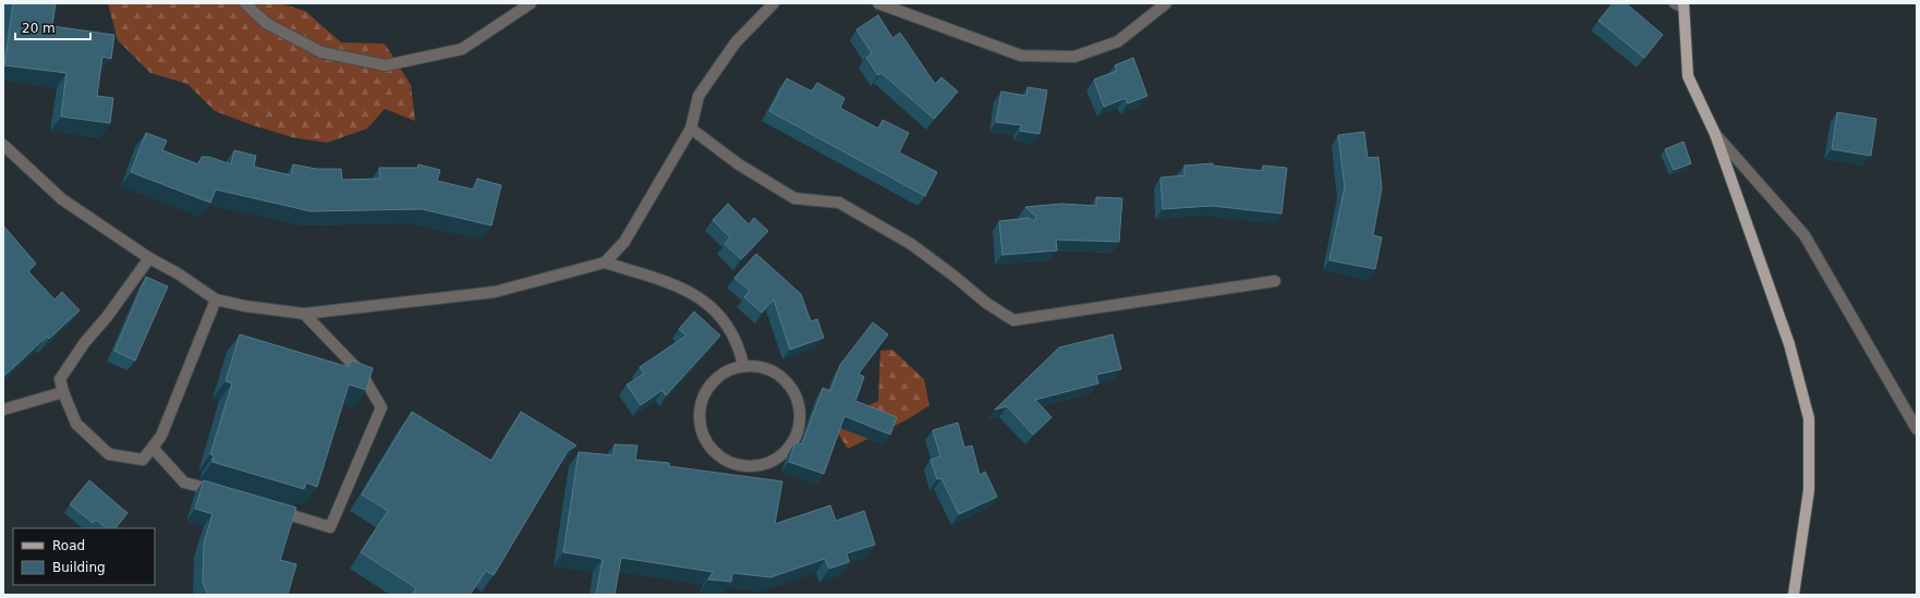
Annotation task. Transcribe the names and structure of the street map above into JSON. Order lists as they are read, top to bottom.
{
  "legend": ["Road", "Building"],
  "scale_bar": "20 m"
}
